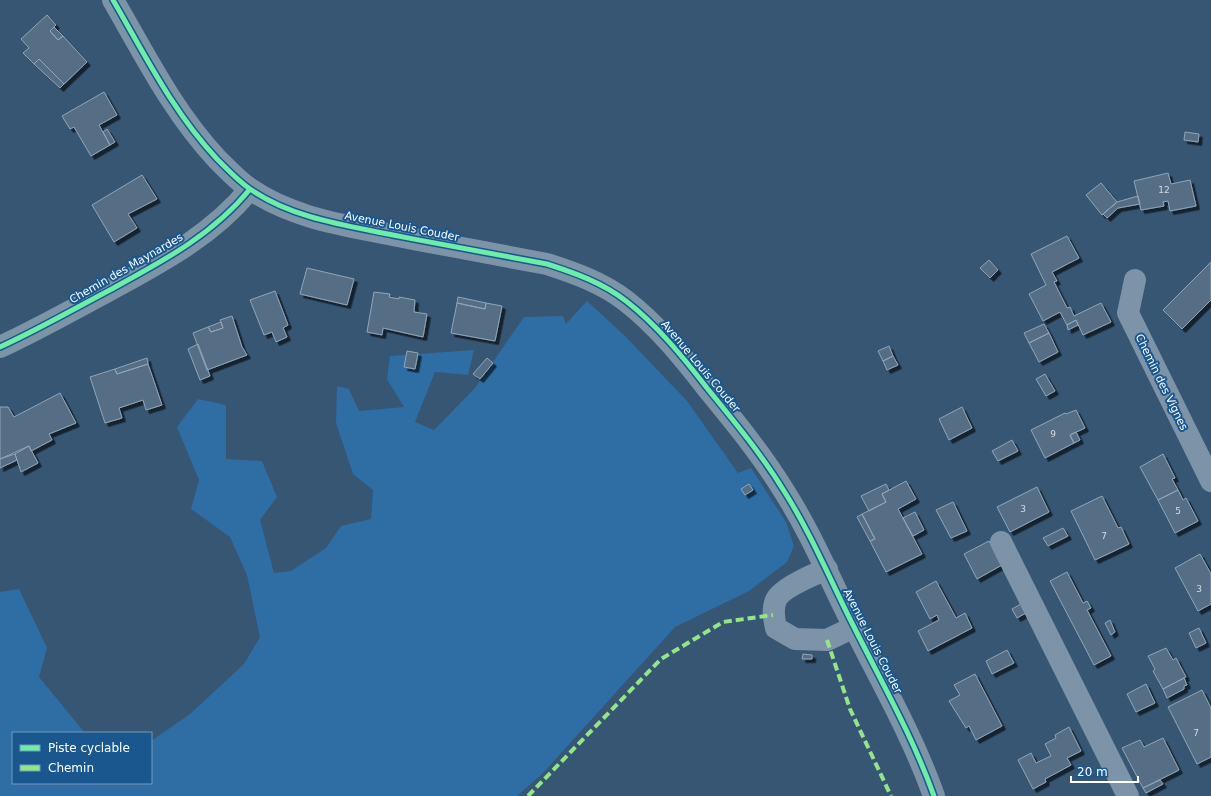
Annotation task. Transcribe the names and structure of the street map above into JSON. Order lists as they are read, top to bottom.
{
  "streets": {
    "street": ["Avenue Louis Couder", "Chemin des Maynardes", "Chemin des Vignes"]
  },
  "crossings": [
    ["Avenue Louis Couder", "Chemin des Maynardes"]
  ],
  "house_numbers": [
    "12",
    "9",
    "3",
    "5",
    "7",
    "3",
    "7"
  ],
  "legend": ["Piste cyclable", "Chemin"],
  "scale_bar": "20 m"
}
